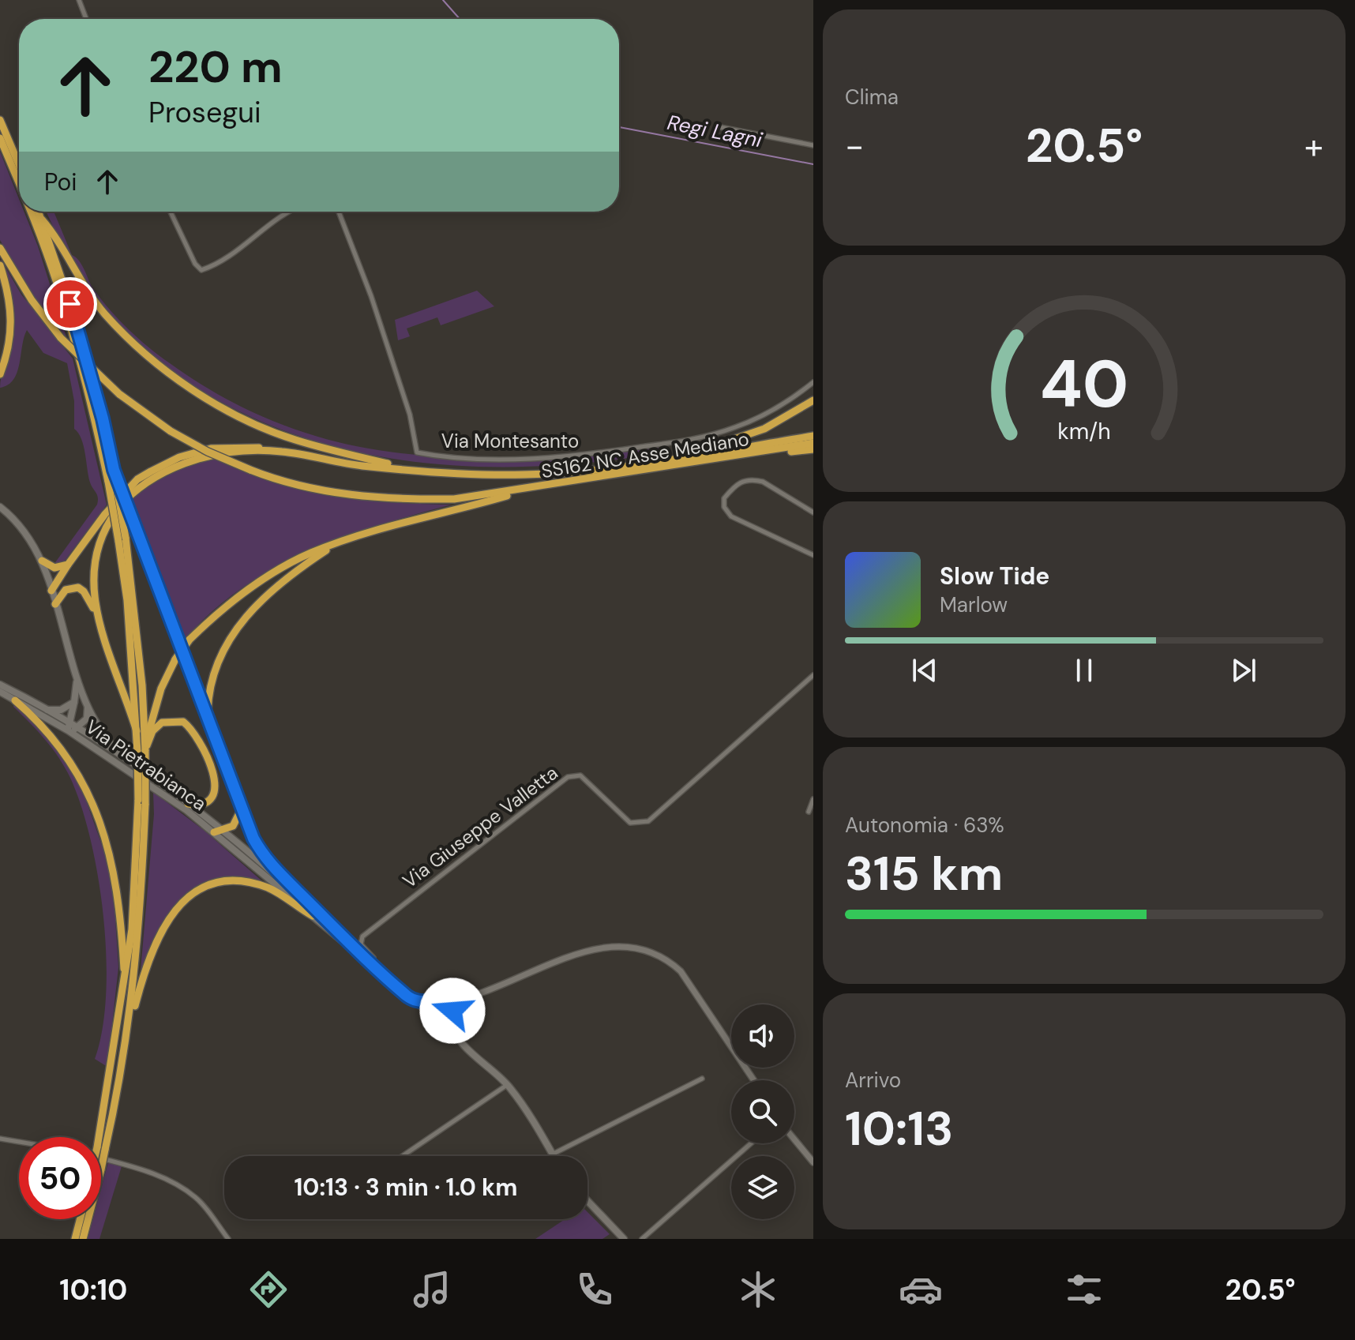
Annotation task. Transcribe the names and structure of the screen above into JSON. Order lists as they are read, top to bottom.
{
  "streets": {
    "highway": ["SS162 NC Asse Mediano"],
    "main road": ["Via Pietrabianca"],
    "street": ["Via Montesanto", "Via Giuseppe Valletta"]
  },
  "crossings": [
    ["Via Pietrabianca", "Via Giuseppe Valletta"]
  ],
  "water": ["Regi Lagni"],
  "page": {
    "tile": [
      "Clima",
      ["Autonomia · 63%", "315 km"],
      ["Arrivo", "10:13"]
    ],
    "turn": ["220 m", "Prosegui"],
    "heat": ["−", "20.5°", "+"],
    "then": "Poi",
    "song": ["Slow Tide", "Marlow"],
    "limit": "50",
    "trip": "10:13 · 3 min · 1.0 km",
    "tabs": ["10:10", "20.5°"],
    "gauge": ["40", "km/h"]
  }
}
